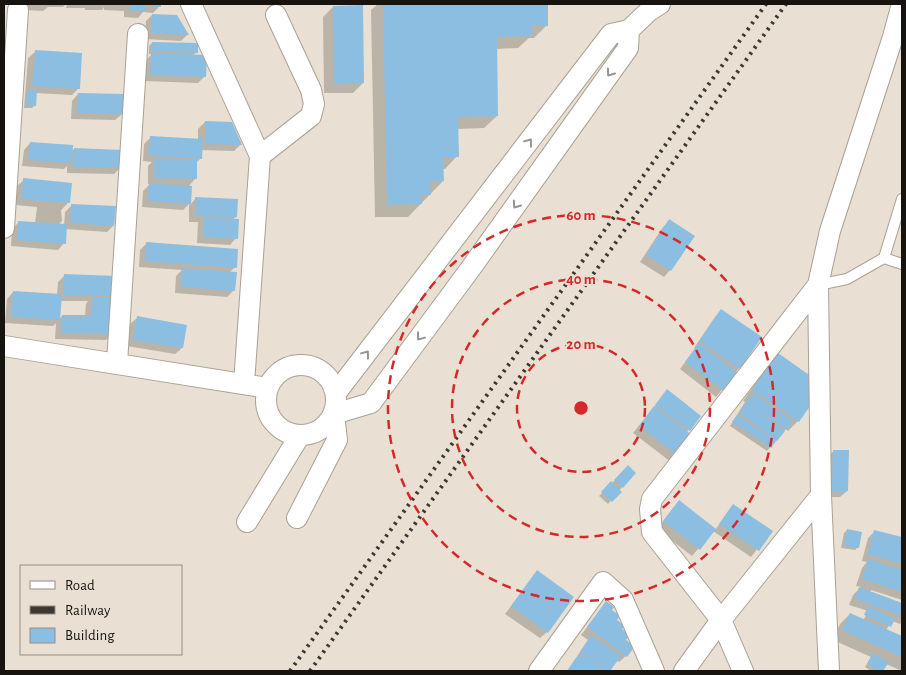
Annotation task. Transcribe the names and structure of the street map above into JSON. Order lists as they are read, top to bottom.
{
  "legend": ["Road", "Railway", "Building"],
  "rings": ["60 m", "40 m", "20 m"]
}
